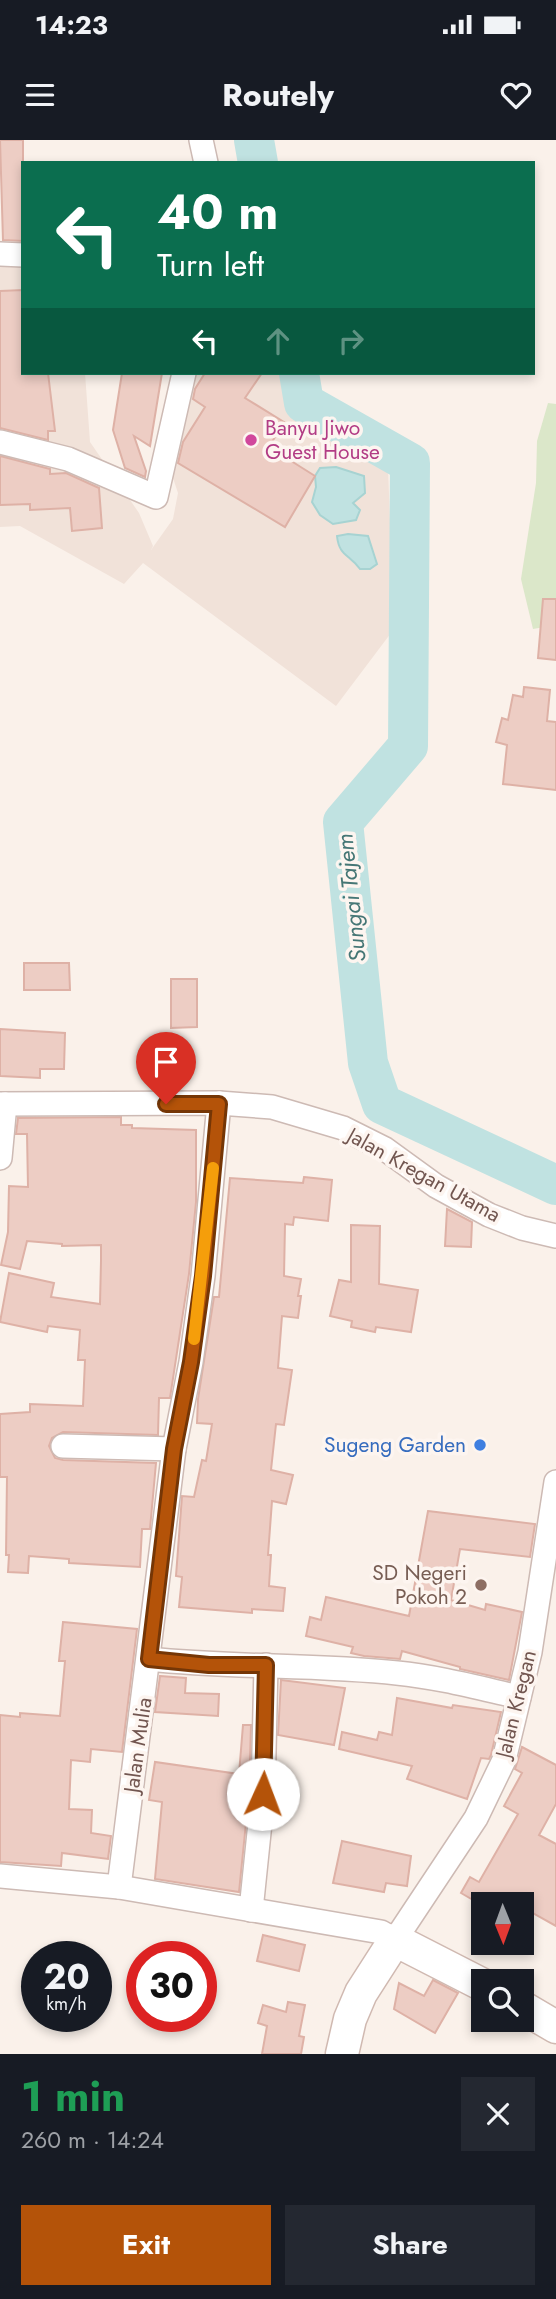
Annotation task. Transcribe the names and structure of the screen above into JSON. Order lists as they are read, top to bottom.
{
  "streets": {
    "street": ["Jalan Kregan Utama", "Jalan Kregan", "Jalan Mulia"]
  },
  "crossings": [
    ["Jalan Kregan Utama", "Jalan Mulia"]
  ],
  "water": ["Sungai Tajem"],
  "places": ["Banyu Jiwo Guest House", "Sugeng Garden", "SD Negeri Pokoh 2"],
  "north": "bottom",
  "page": {
    "status": "14:23",
    "header": "Routely",
    "turn": ["40 m", "Turn left"],
    "speed": "20 km/h",
    "limit": "30",
    "heading": ["1 min", "260 m · 14:24"],
    "buttons": ["Exit", "Share"]
  }
}
